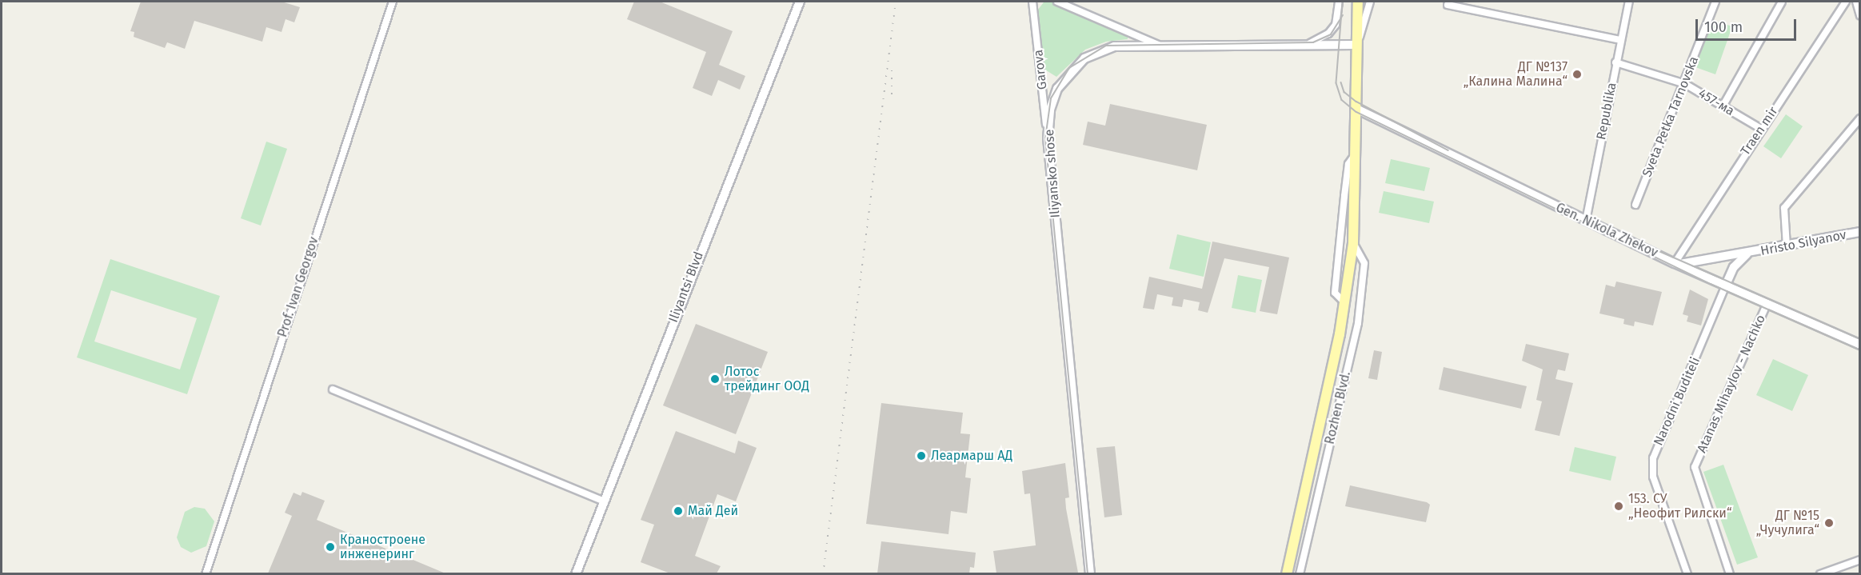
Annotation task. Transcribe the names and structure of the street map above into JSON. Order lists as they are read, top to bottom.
{
  "streets": {
    "main road": ["Rozhen Blvd."],
    "street": [
      "Garova",
      "457-ма",
      "Republika",
      "Sveta Petka Tarnovska",
      "Traen mir",
      "Iliyansko shose",
      "Gen. Nikola Zhekov",
      "Hristo Silyanov",
      "Prof. Ivan Georgov",
      "Iliyantsi Blvd",
      "Atanas Mihaylov - Nachko",
      "Narodni Buditeli"
    ]
  },
  "crossings": [
    ["Garova", "Iliyansko shose"],
    ["457-ма", "Republika"],
    ["457-ма", "Sveta Petka Tarnovska"],
    ["457-ма", "Traen mir"],
    ["Republika", "Gen. Nikola Zhekov"],
    ["Traen mir", "Gen. Nikola Zhekov"],
    ["Traen mir", "Hristo Silyanov"],
    ["Iliyansko shose", "Rozhen Blvd."],
    ["Gen. Nikola Zhekov", "Hristo Silyanov"],
    ["Gen. Nikola Zhekov", "Atanas Mihaylov - Nachko"],
    ["Gen. Nikola Zhekov", "Narodni Buditeli"],
    ["Gen. Nikola Zhekov", "Rozhen Blvd."]
  ],
  "places": [
    "ДГ №137 „Калина Малина“",
    "Лотос трейдинг ООД",
    "Леармарш АД",
    "153. СУ „Неофит Рилски“",
    "Май Дей",
    "ДГ №15 „Чучулига“",
    "Краностроене инженеринг"
  ],
  "scale_bar": "100 m"
}
